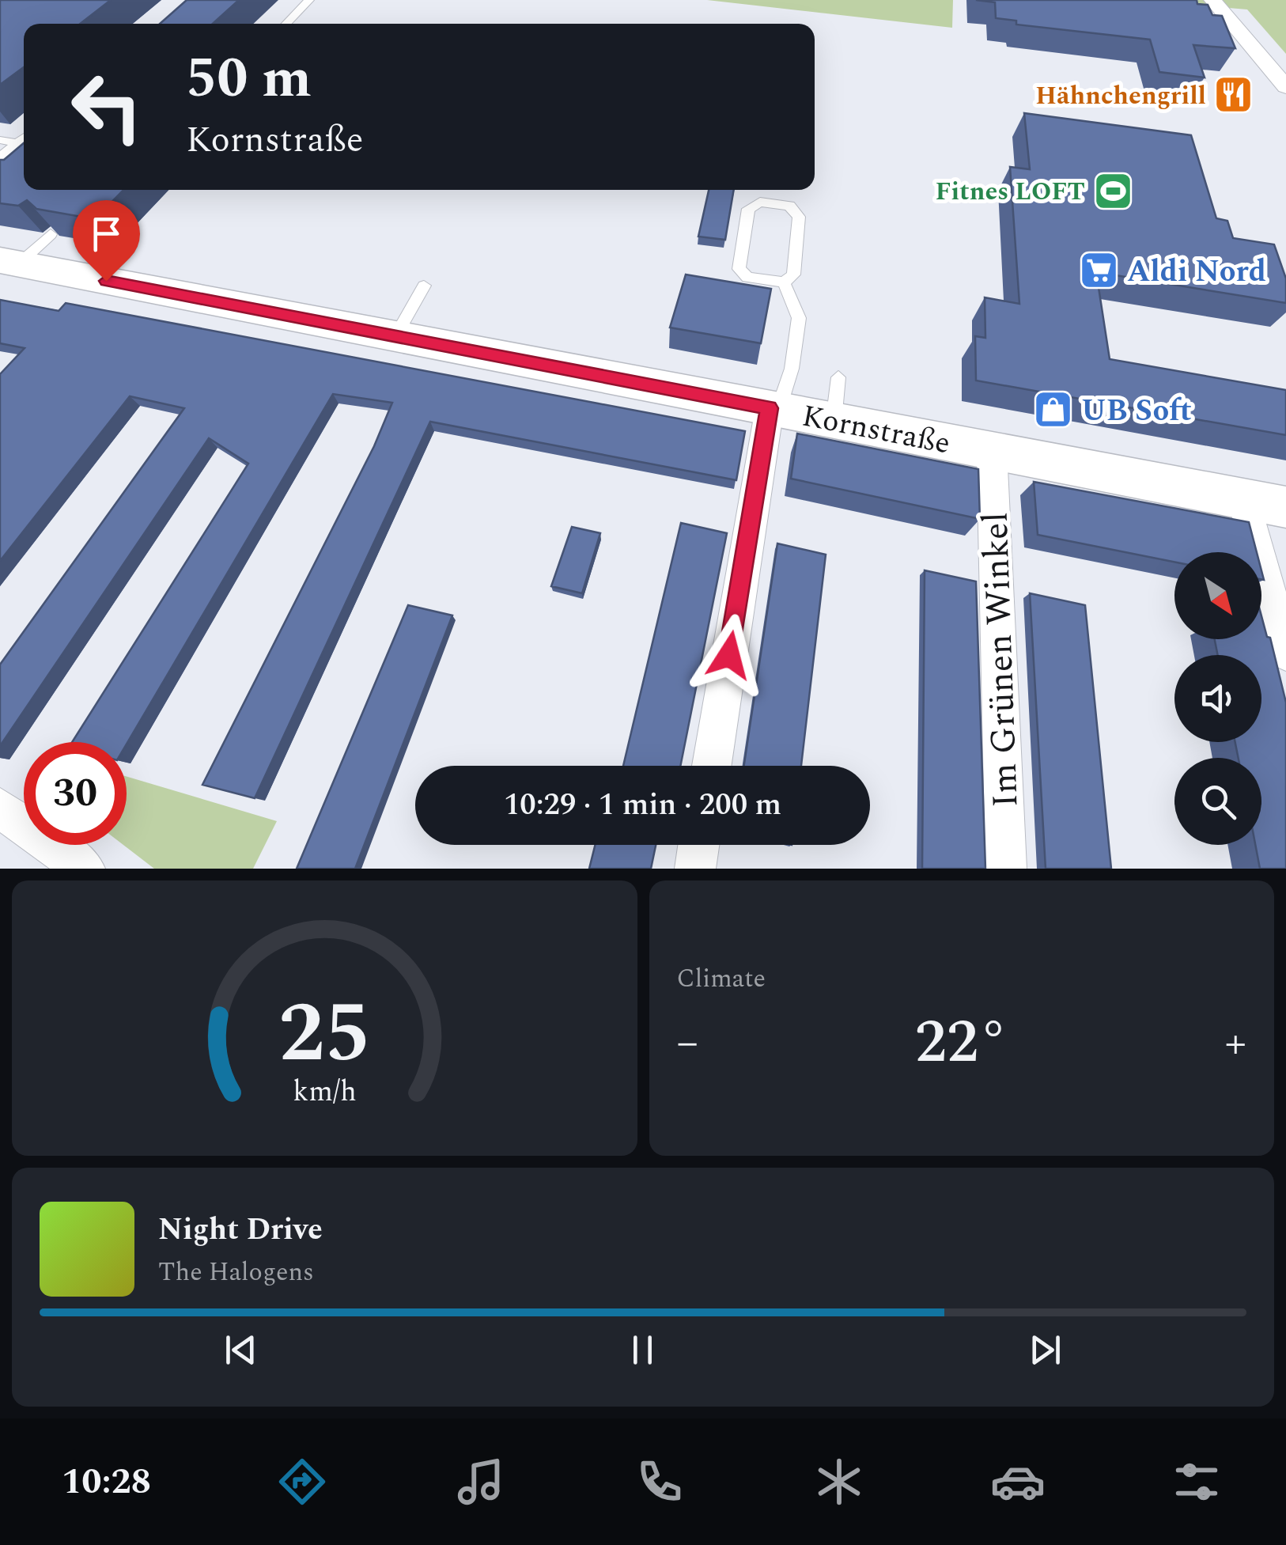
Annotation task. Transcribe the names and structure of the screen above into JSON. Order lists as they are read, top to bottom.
{
  "streets": {
    "street": ["Kornstraße", "Im Grünen Winkel"]
  },
  "crossings": [
    ["Kornstraße", "Im Grünen Winkel"]
  ],
  "places": {
    "restaurant": ["Hähnchengrill"],
    "sports": ["Fitnes LOFT"],
    "supermarket": ["Aldi Nord"],
    "shop": ["UB Soft"]
  },
  "north": "bottom right",
  "page": {
    "turn": ["50 m", "Kornstraße"],
    "limit": "30",
    "trip": "10:29 · 1 min · 200 m",
    "tile": "Climate",
    "heat": ["−", "22°", "+"],
    "song": ["Night Drive", "The Halogens"],
    "tabs": "10:28",
    "gauge": ["25", "km/h"]
  }
}
